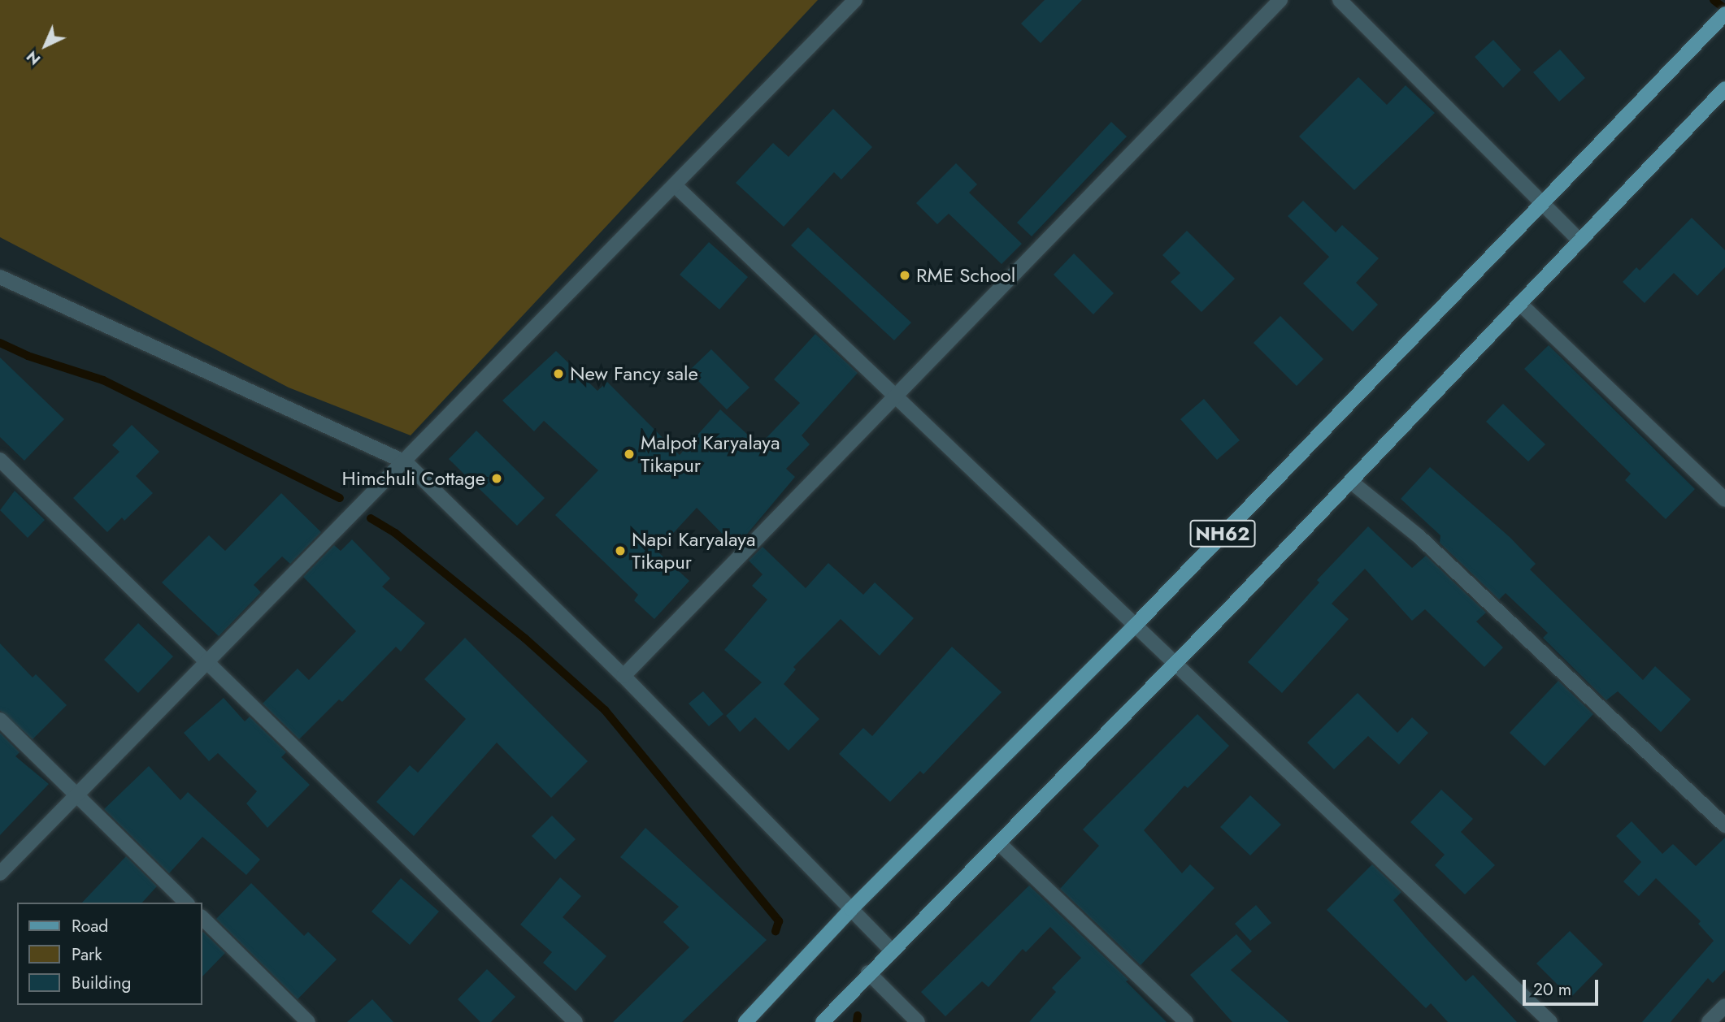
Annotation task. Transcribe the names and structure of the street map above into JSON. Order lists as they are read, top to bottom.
{
  "streets": {
    "main road": ["NH62"]
  },
  "places": [
    "RME School",
    "New Fancy sale",
    "Malpot Karyalaya Tikapur",
    "Himchuli Cottage",
    "Napi Karyalaya Tikapur"
  ],
  "legend": ["Road", "Park", "Building"],
  "scale_bar": "20 m",
  "north": "bottom left"
}
